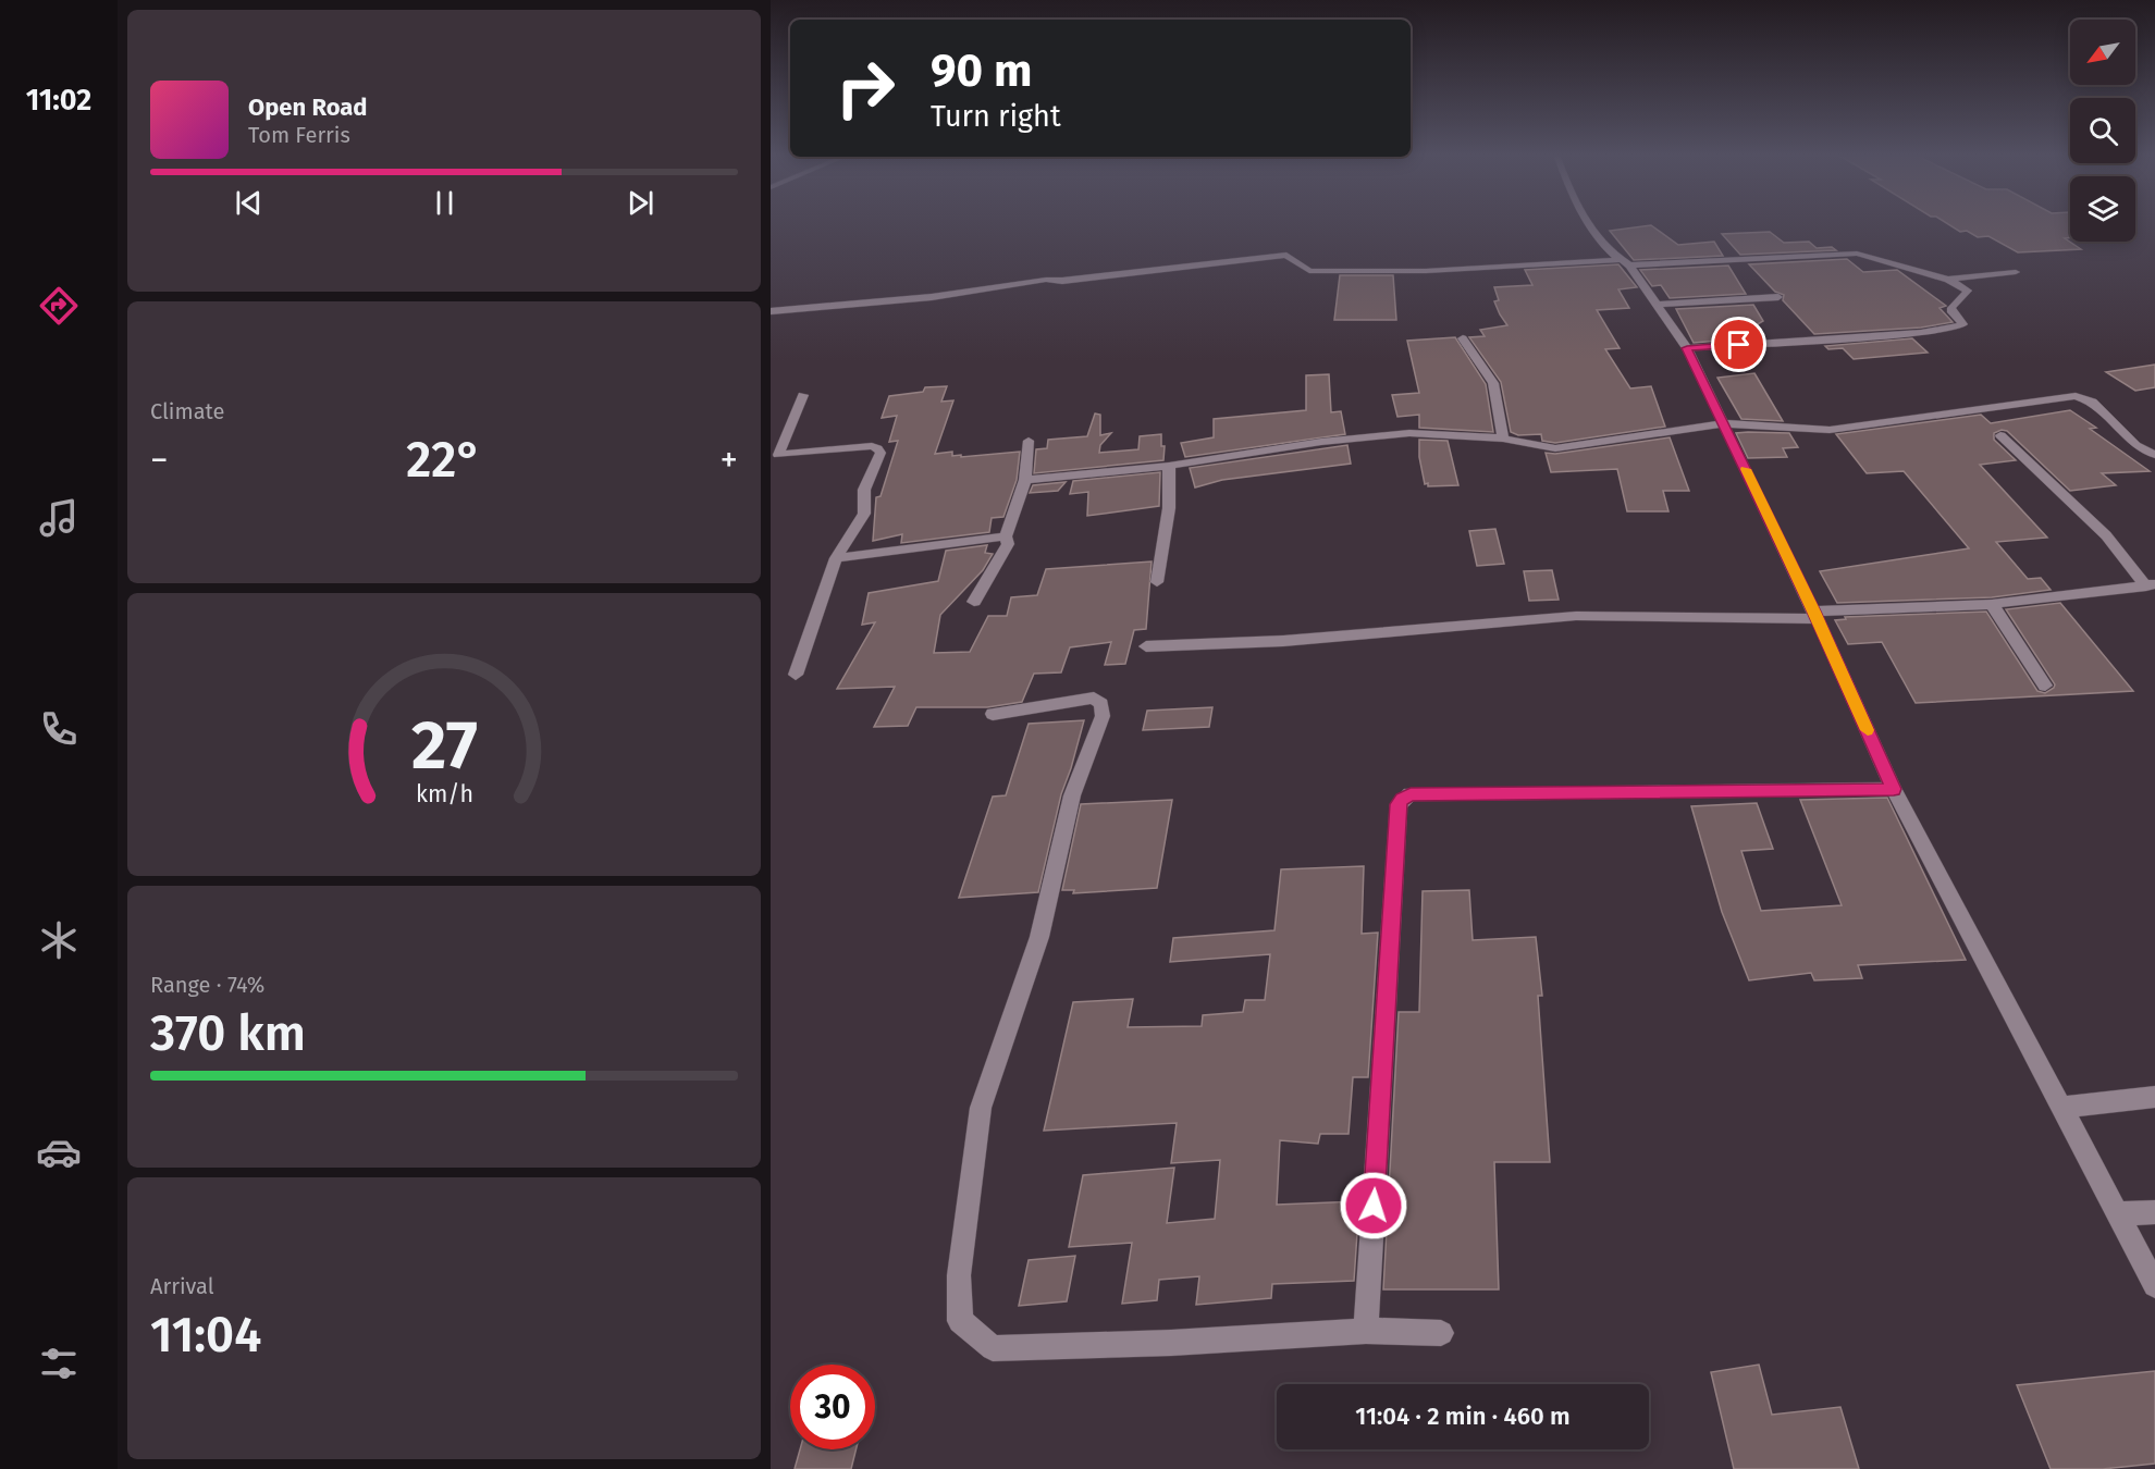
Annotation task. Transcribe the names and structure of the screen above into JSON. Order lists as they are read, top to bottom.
{
  "north": "bottom left",
  "page": {
    "tabs": "11:02",
    "turn": ["90 m", "Turn right"],
    "song": ["Open Road", "Tom Ferris"],
    "tile": [
      "Climate",
      ["Range · 74%", "370 km"],
      ["Arrival", "11:04"]
    ],
    "heat": ["−", "22°", "+"],
    "limit": "30",
    "trip": "11:04 · 2 min · 460 m",
    "gauge": ["27", "km/h"]
  }
}
